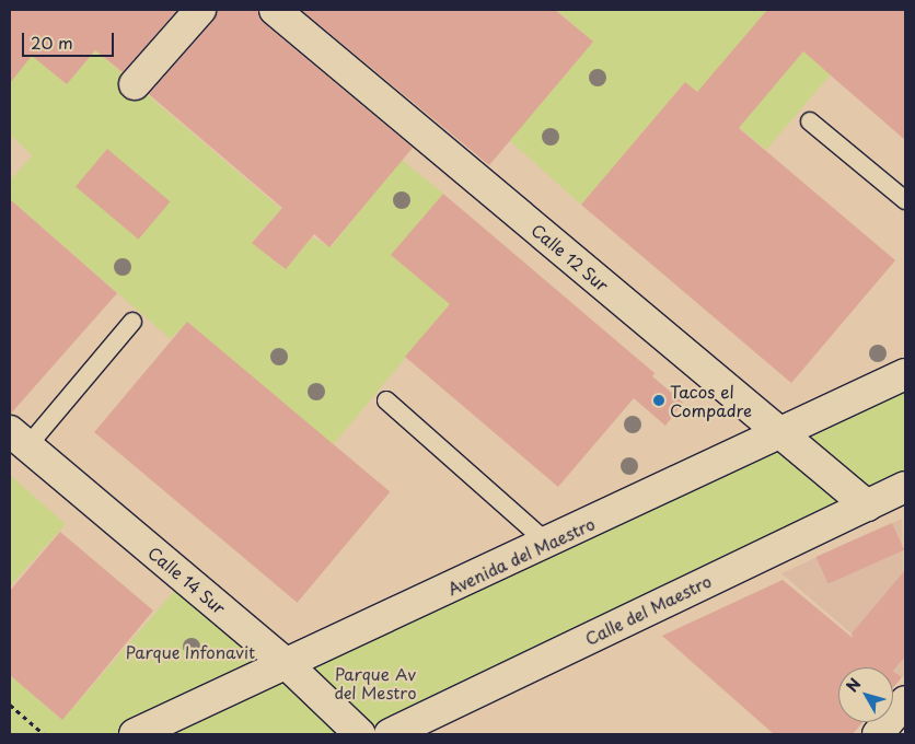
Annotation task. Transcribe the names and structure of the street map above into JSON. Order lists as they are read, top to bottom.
{
  "streets": {
    "street": [
      "Calle 12 Sur",
      "Avenida del Maestro",
      "Calle 14 Sur",
      "Calle del Maestro"
    ]
  },
  "crossings": [
    ["Calle 12 Sur", "Avenida del Maestro"],
    ["Calle 12 Sur", "Calle del Maestro"],
    ["Avenida del Maestro", "Calle 14 Sur"]
  ],
  "parks": ["Parque Infonavit", "Parque Av del Mestro"],
  "places": ["Tacos el Compadre"],
  "scale_bar": "20 m",
  "north": "top left"
}
